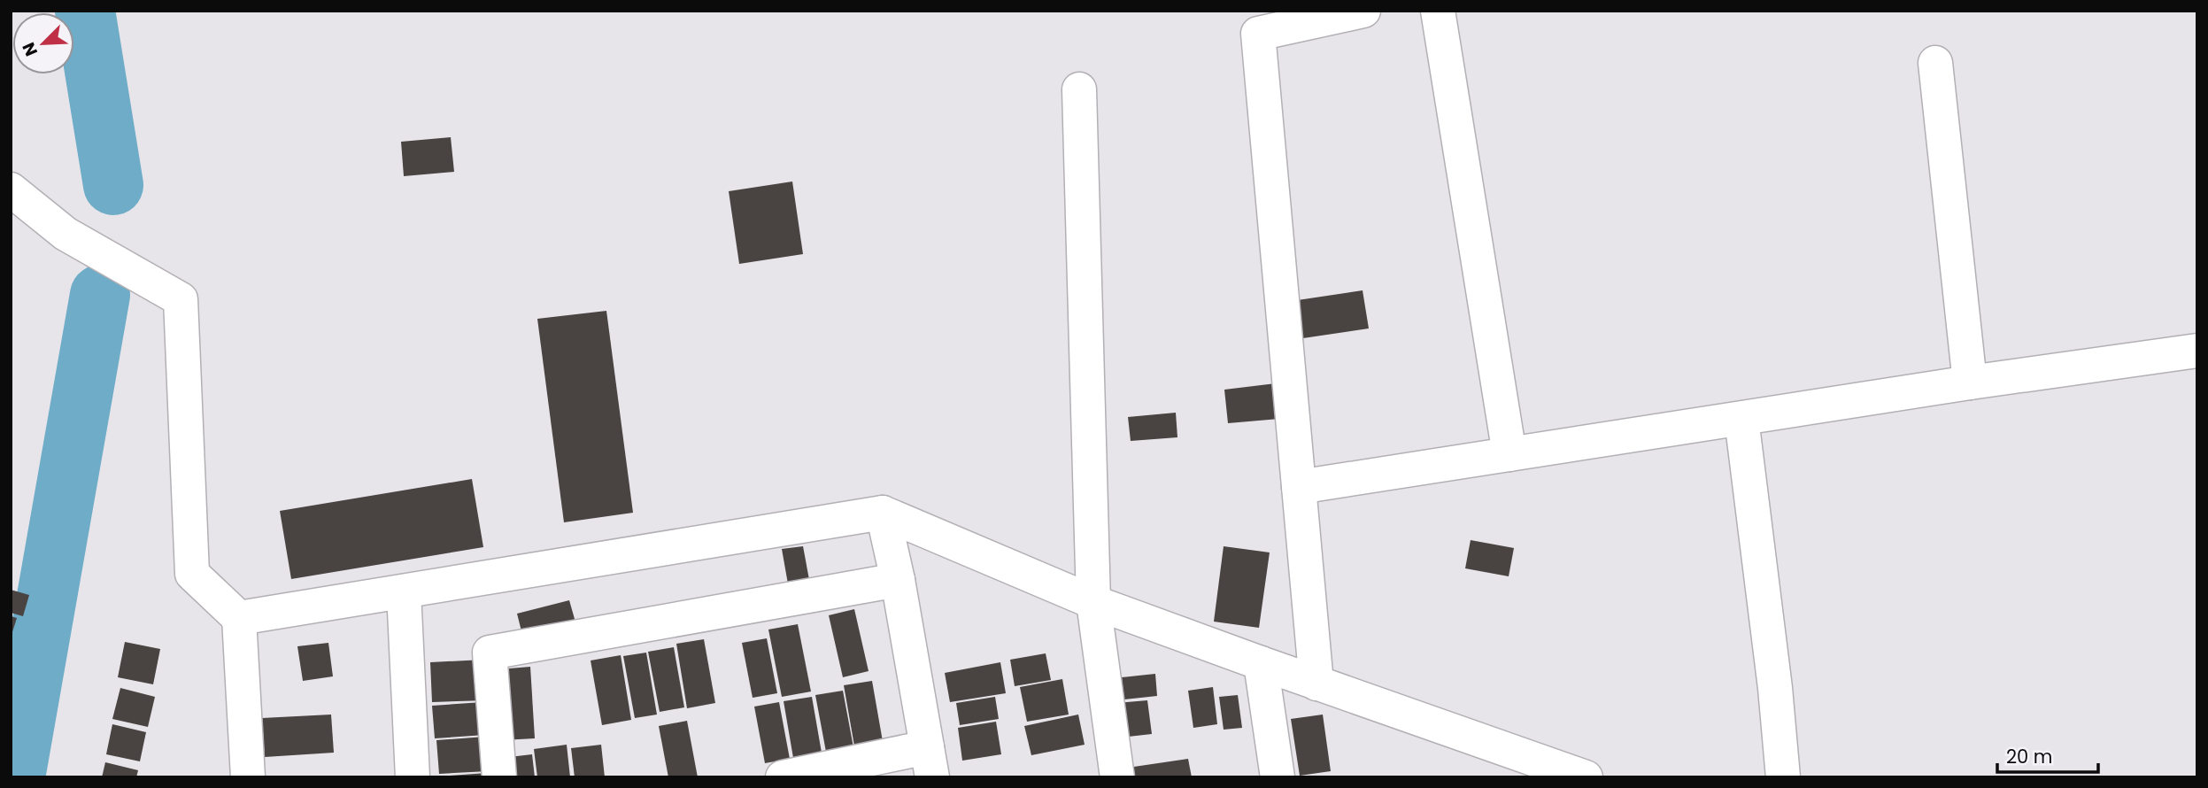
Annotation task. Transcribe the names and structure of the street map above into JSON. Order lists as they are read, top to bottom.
{
  "scale_bar": "20 m",
  "north": "bottom left"
}
